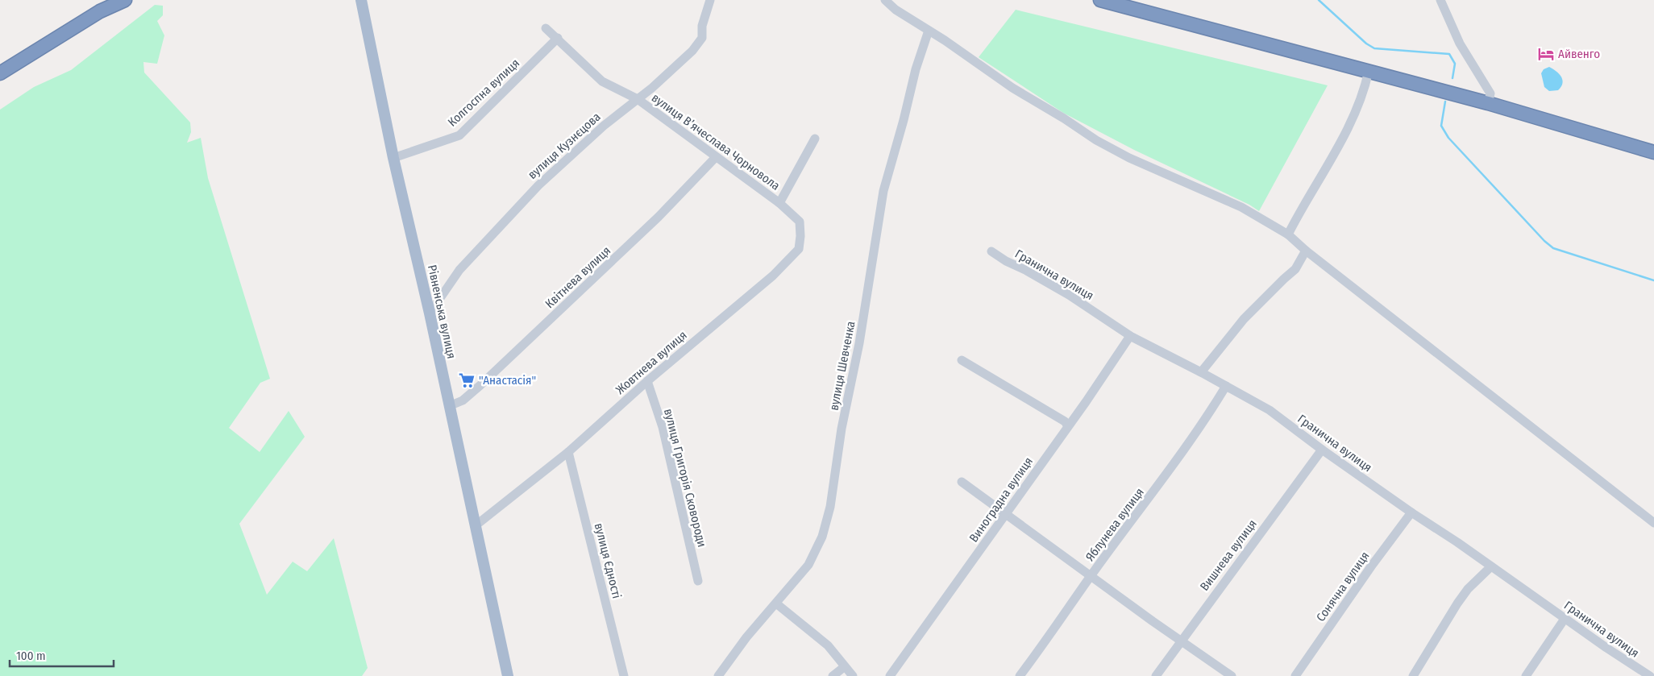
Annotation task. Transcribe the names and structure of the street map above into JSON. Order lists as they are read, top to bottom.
{
  "streets": {
    "main road": ["Рівненська вулиця"],
    "street": [
      "Колгоспна вулиця",
      "вулиця Вʼячеслава Чорновола",
      "вулиця Кузнєцова",
      "Гранична вулиця",
      "Квітнева вулиця",
      "Жовтнева вулиця",
      "вулиця Шевченка",
      "вулиця Григорія Сковороди",
      "Виноградна вулиця",
      "Яблунева вулиця",
      "Вишнева вулиця",
      "вулиця Єдності",
      "Сонячна вулиця"
    ]
  },
  "crossings": [
    ["Колгоспна вулиця", "вулиця Вʼячеслава Чорновола"],
    ["Колгоспна вулиця", "Рівненська вулиця"],
    ["вулиця Вʼячеслава Чорновола", "вулиця Кузнєцова"],
    ["вулиця Вʼячеслава Чорновола", "Квітнева вулиця"],
    ["вулиця Вʼячеслава Чорновола", "Жовтнева вулиця"],
    ["вулиця Кузнєцова", "Рівненська вулиця"],
    ["Гранична вулиця", "Виноградна вулиця"],
    ["Гранична вулиця", "Яблунева вулиця"],
    ["Гранична вулиця", "Вишнева вулиця"],
    ["Гранична вулиця", "Сонячна вулиця"],
    ["Квітнева вулиця", "Рівненська вулиця"],
    ["Рівненська вулиця", "Жовтнева вулиця"],
    ["Жовтнева вулиця", "вулиця Григорія Сковороди"],
    ["Жовтнева вулиця", "вулиця Єдності"]
  ],
  "places": {
    "hotel": ["Айвенго"],
    "supermarket": ["\"Анастасія\""]
  },
  "scale_bar": "100 m"
}
